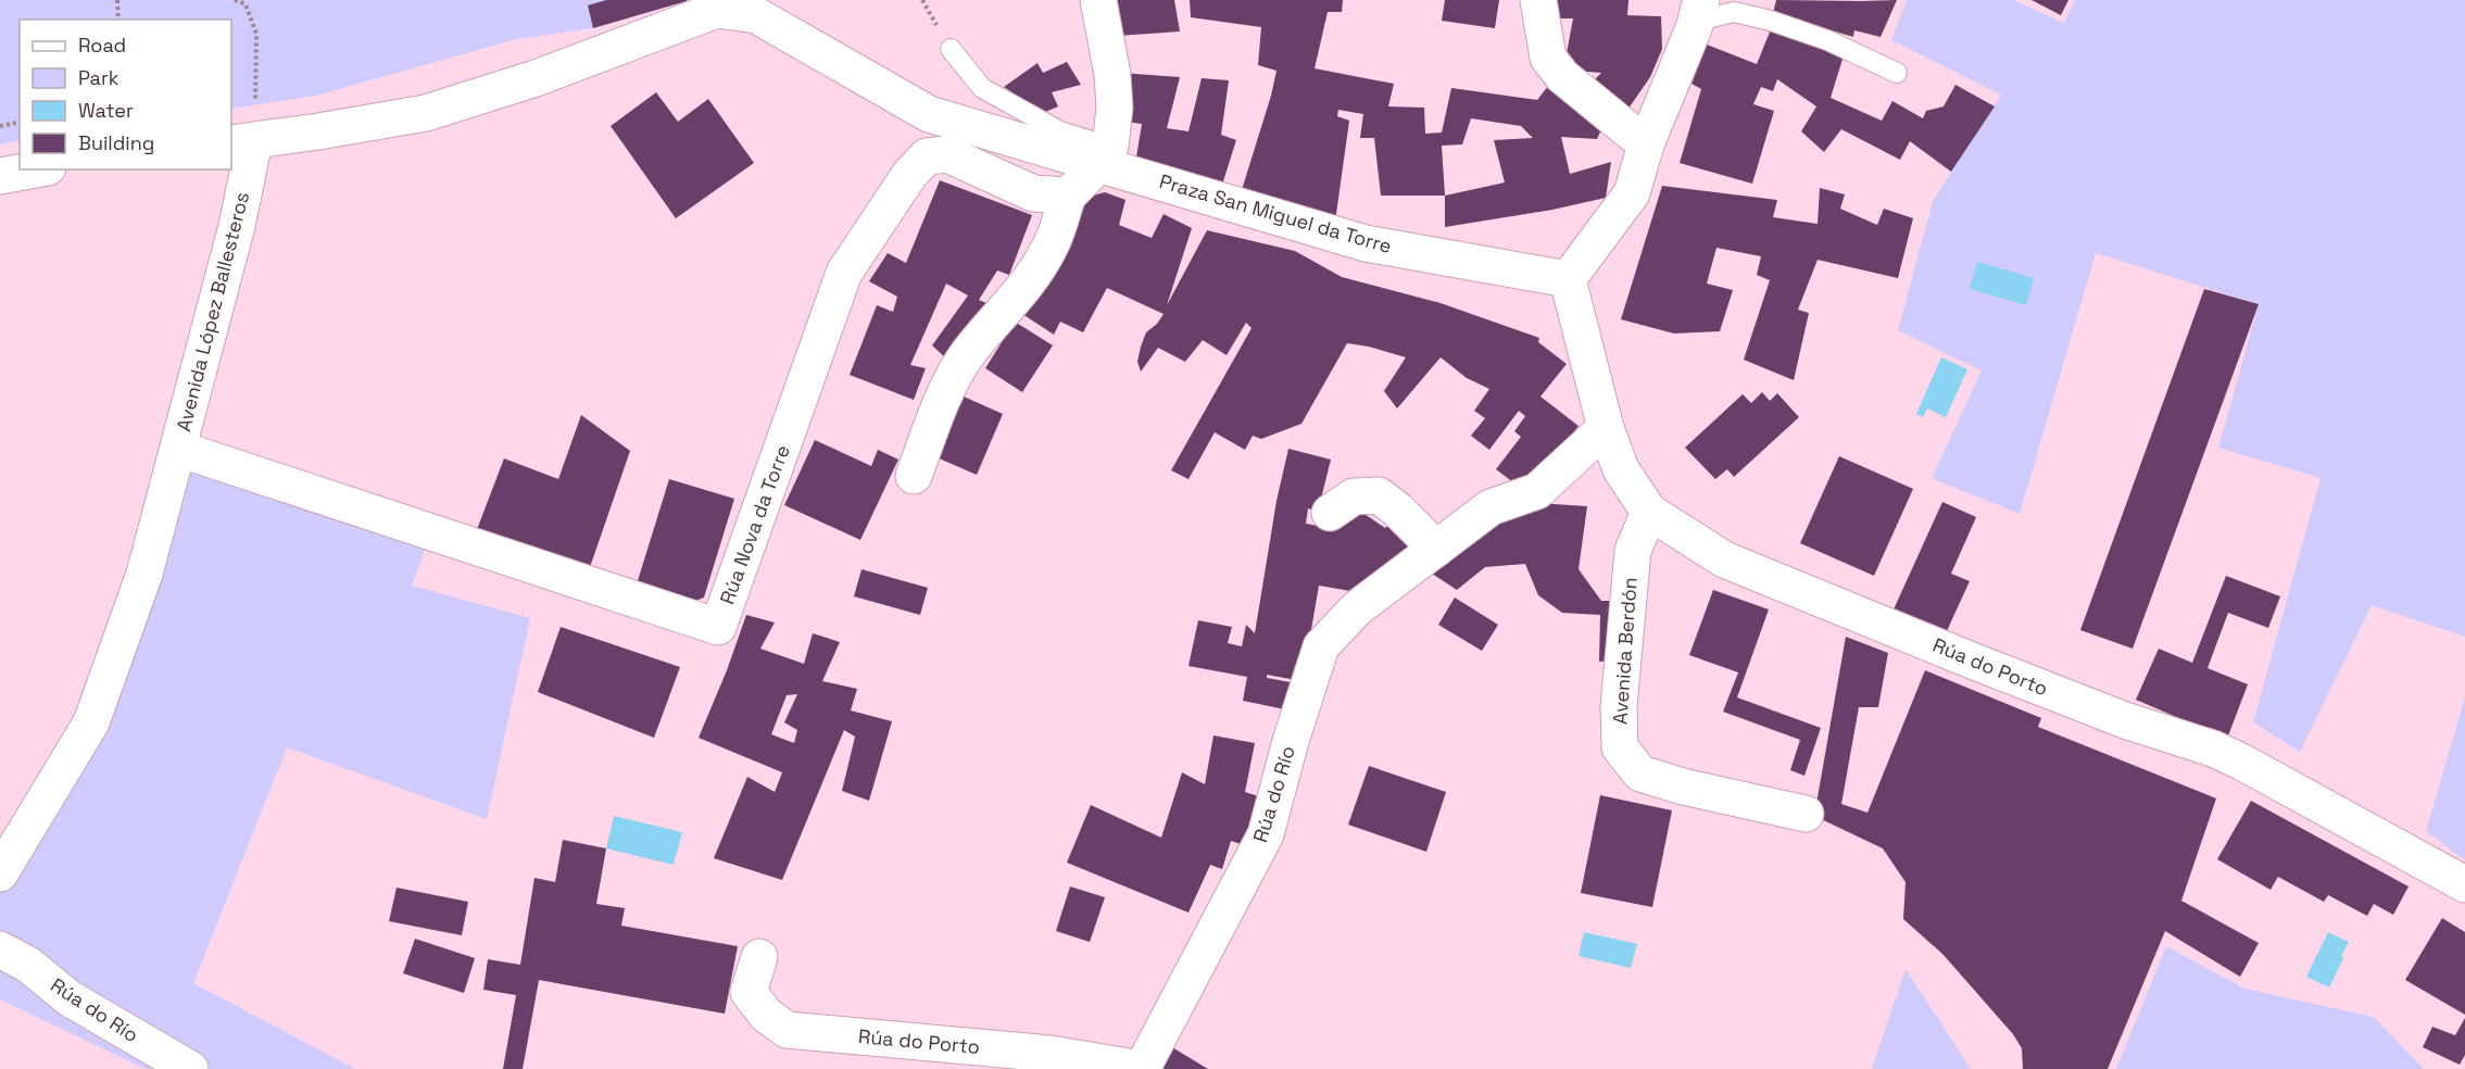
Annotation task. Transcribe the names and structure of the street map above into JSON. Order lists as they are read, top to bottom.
{
  "streets": {
    "street": [
      "Praza San Miguel da Torre",
      "Avenida López Ballesteros",
      "Rúa Nova da Torre",
      "Avenida Berdón",
      "Rúa do Porto",
      "Rúa do Río"
    ]
  },
  "crossings": [
    ["Praza San Miguel da Torre", "Rúa do Porto"],
    ["Avenida López Ballesteros", "Rúa Nova da Torre"],
    ["Avenida Berdón", "Rúa do Porto"],
    ["Rúa do Porto", "Rúa do Río"]
  ],
  "legend": [
    "Road",
    "Park",
    "Water",
    "Building"
  ]
}
